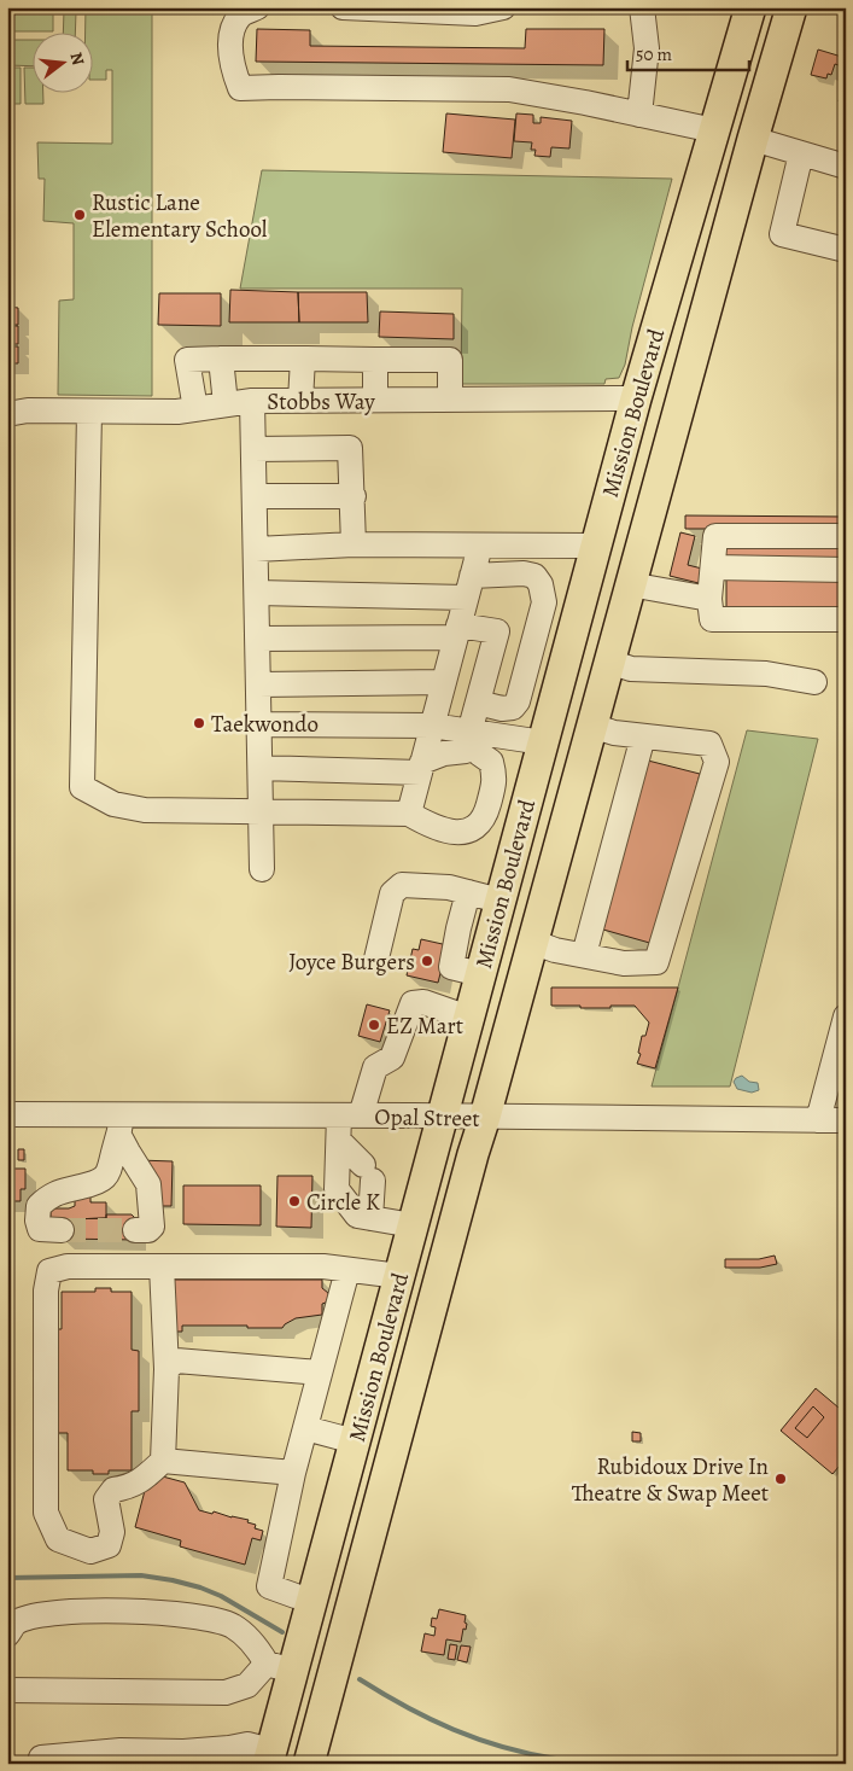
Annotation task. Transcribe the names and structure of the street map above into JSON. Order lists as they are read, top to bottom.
{
  "streets": {
    "main road": ["Mission Boulevard"],
    "street": ["Stobbs Way", "Opal Street"]
  },
  "crossings": [
    ["Stobbs Way", "Mission Boulevard"],
    ["Mission Boulevard", "Opal Street"]
  ],
  "places": [
    "Rustic Lane Elementary School",
    "Taekwondo",
    "Joyce Burgers",
    "EZ Mart",
    "Circle K",
    "Rubidoux Drive In Theatre & Swap Meet"
  ],
  "scale_bar": "50 m",
  "north": "right"
}
